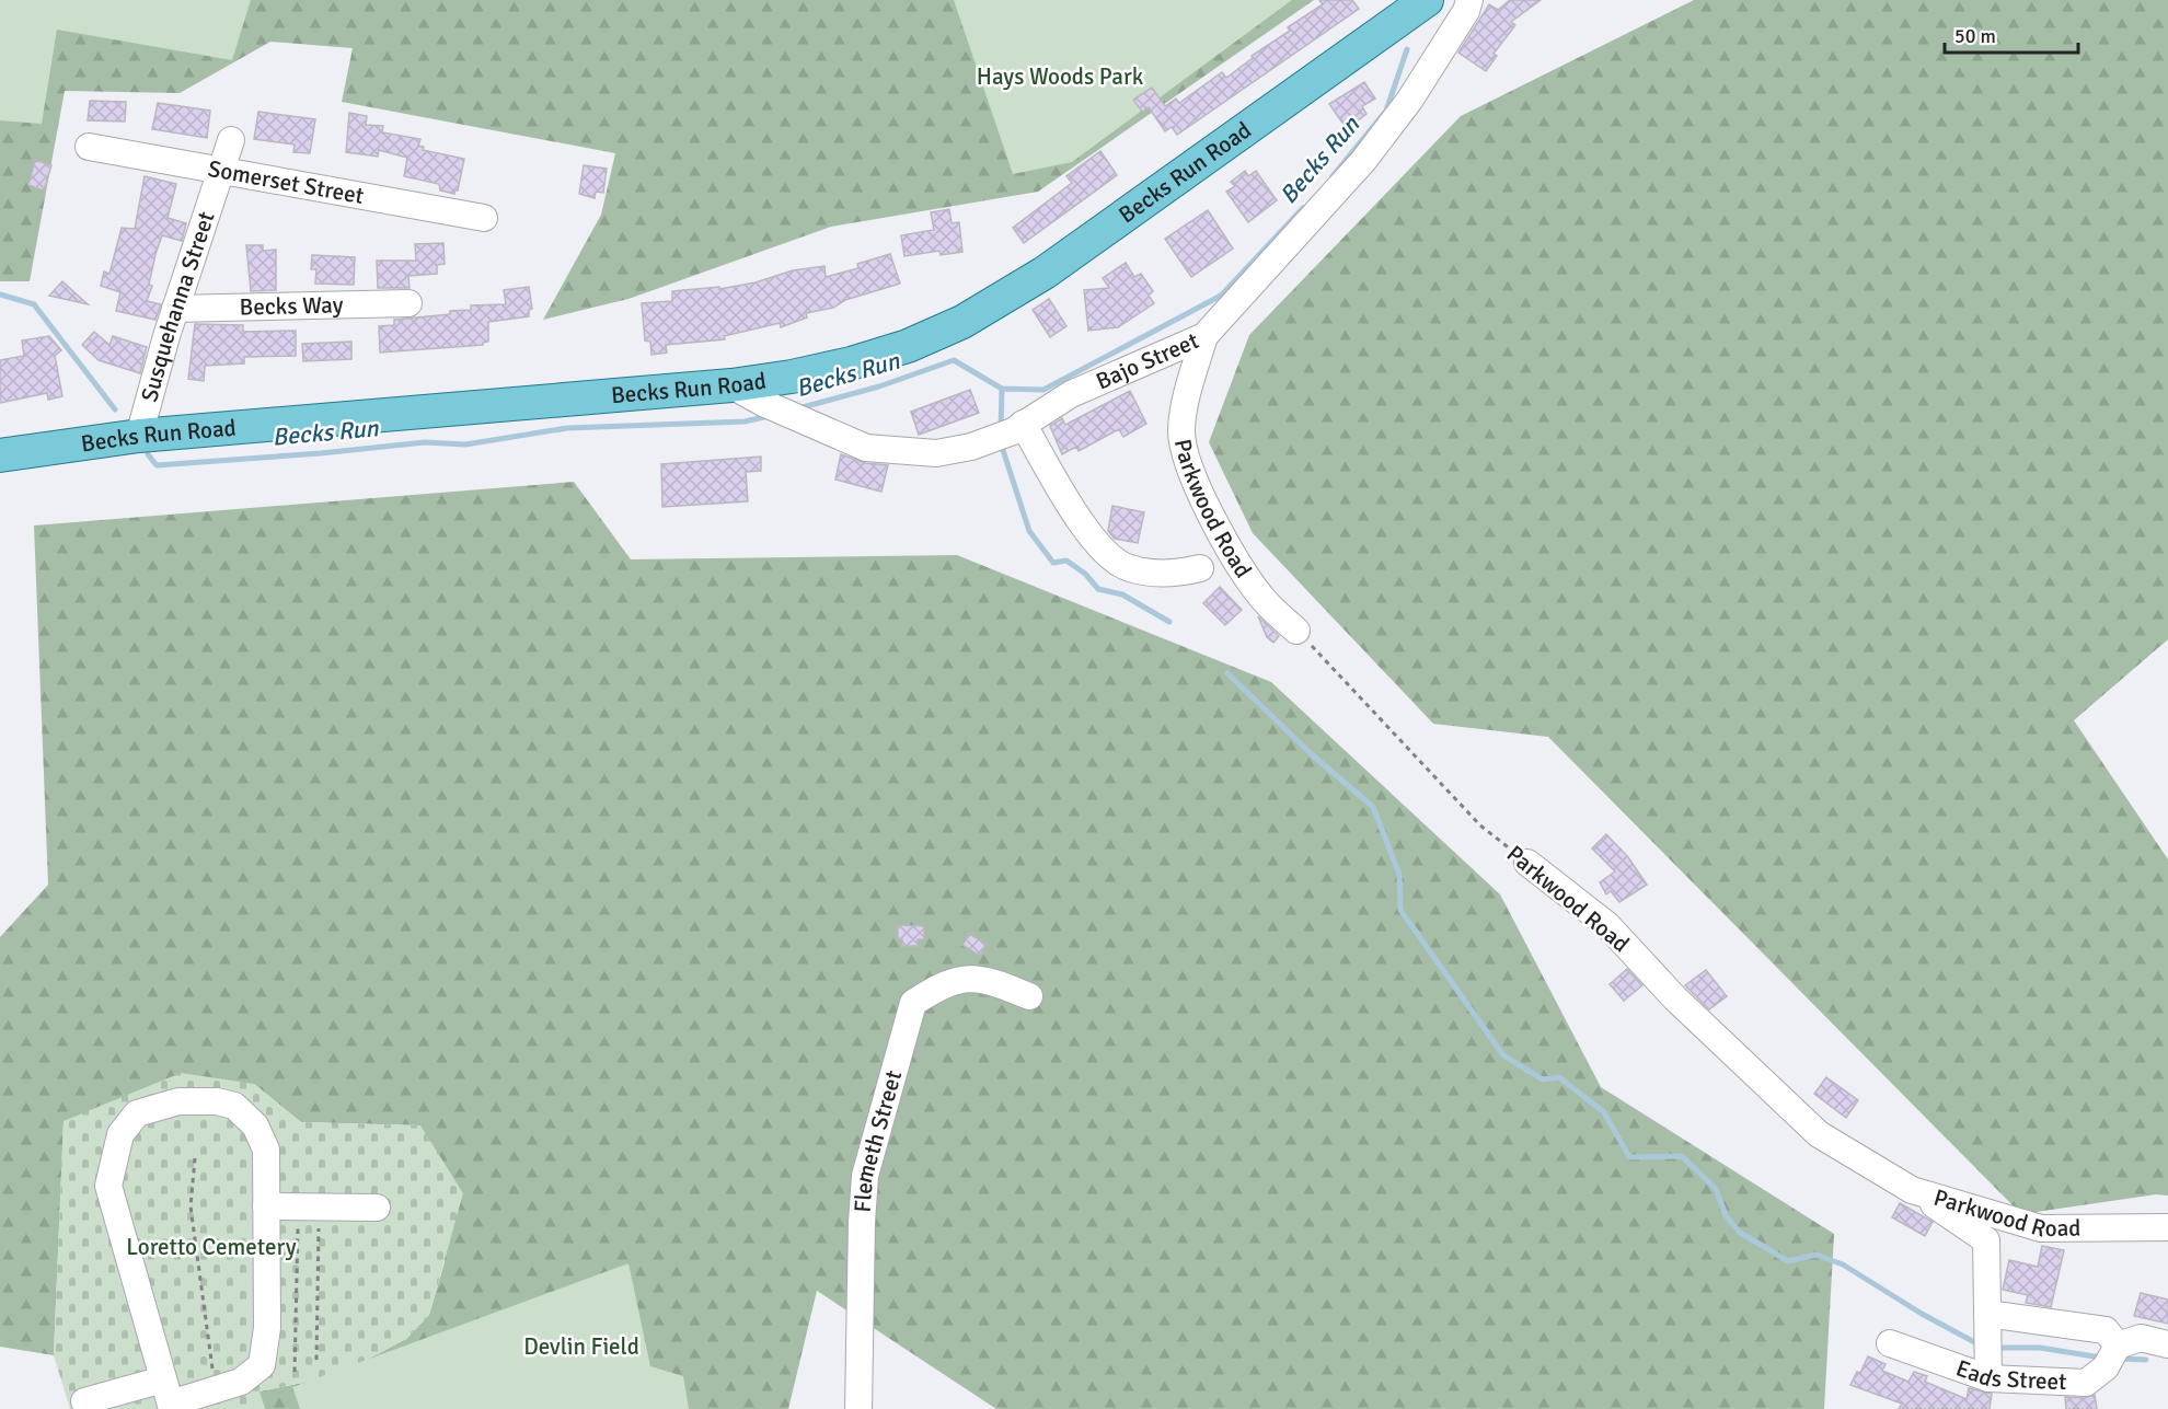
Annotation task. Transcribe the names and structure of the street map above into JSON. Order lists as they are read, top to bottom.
{
  "streets": {
    "main road": ["Becks Run Road"],
    "street": [
      "Somerset Street",
      "Susquehanna Street",
      "Becks Way",
      "Bajo Street",
      "Parkwood Road",
      "Flemeth Street",
      "Eads Street"
    ]
  },
  "crossings": [
    ["Becks Run Road", "Susquehanna Street"],
    ["Becks Run Road", "Bajo Street"],
    ["Somerset Street", "Susquehanna Street"],
    ["Susquehanna Street", "Becks Way"],
    ["Bajo Street", "Parkwood Road"]
  ],
  "water": ["Becks Run"],
  "parks": ["Hays Woods Park", "Loretto Cemetery", "Devlin Field"],
  "scale_bar": "50 m"
}
